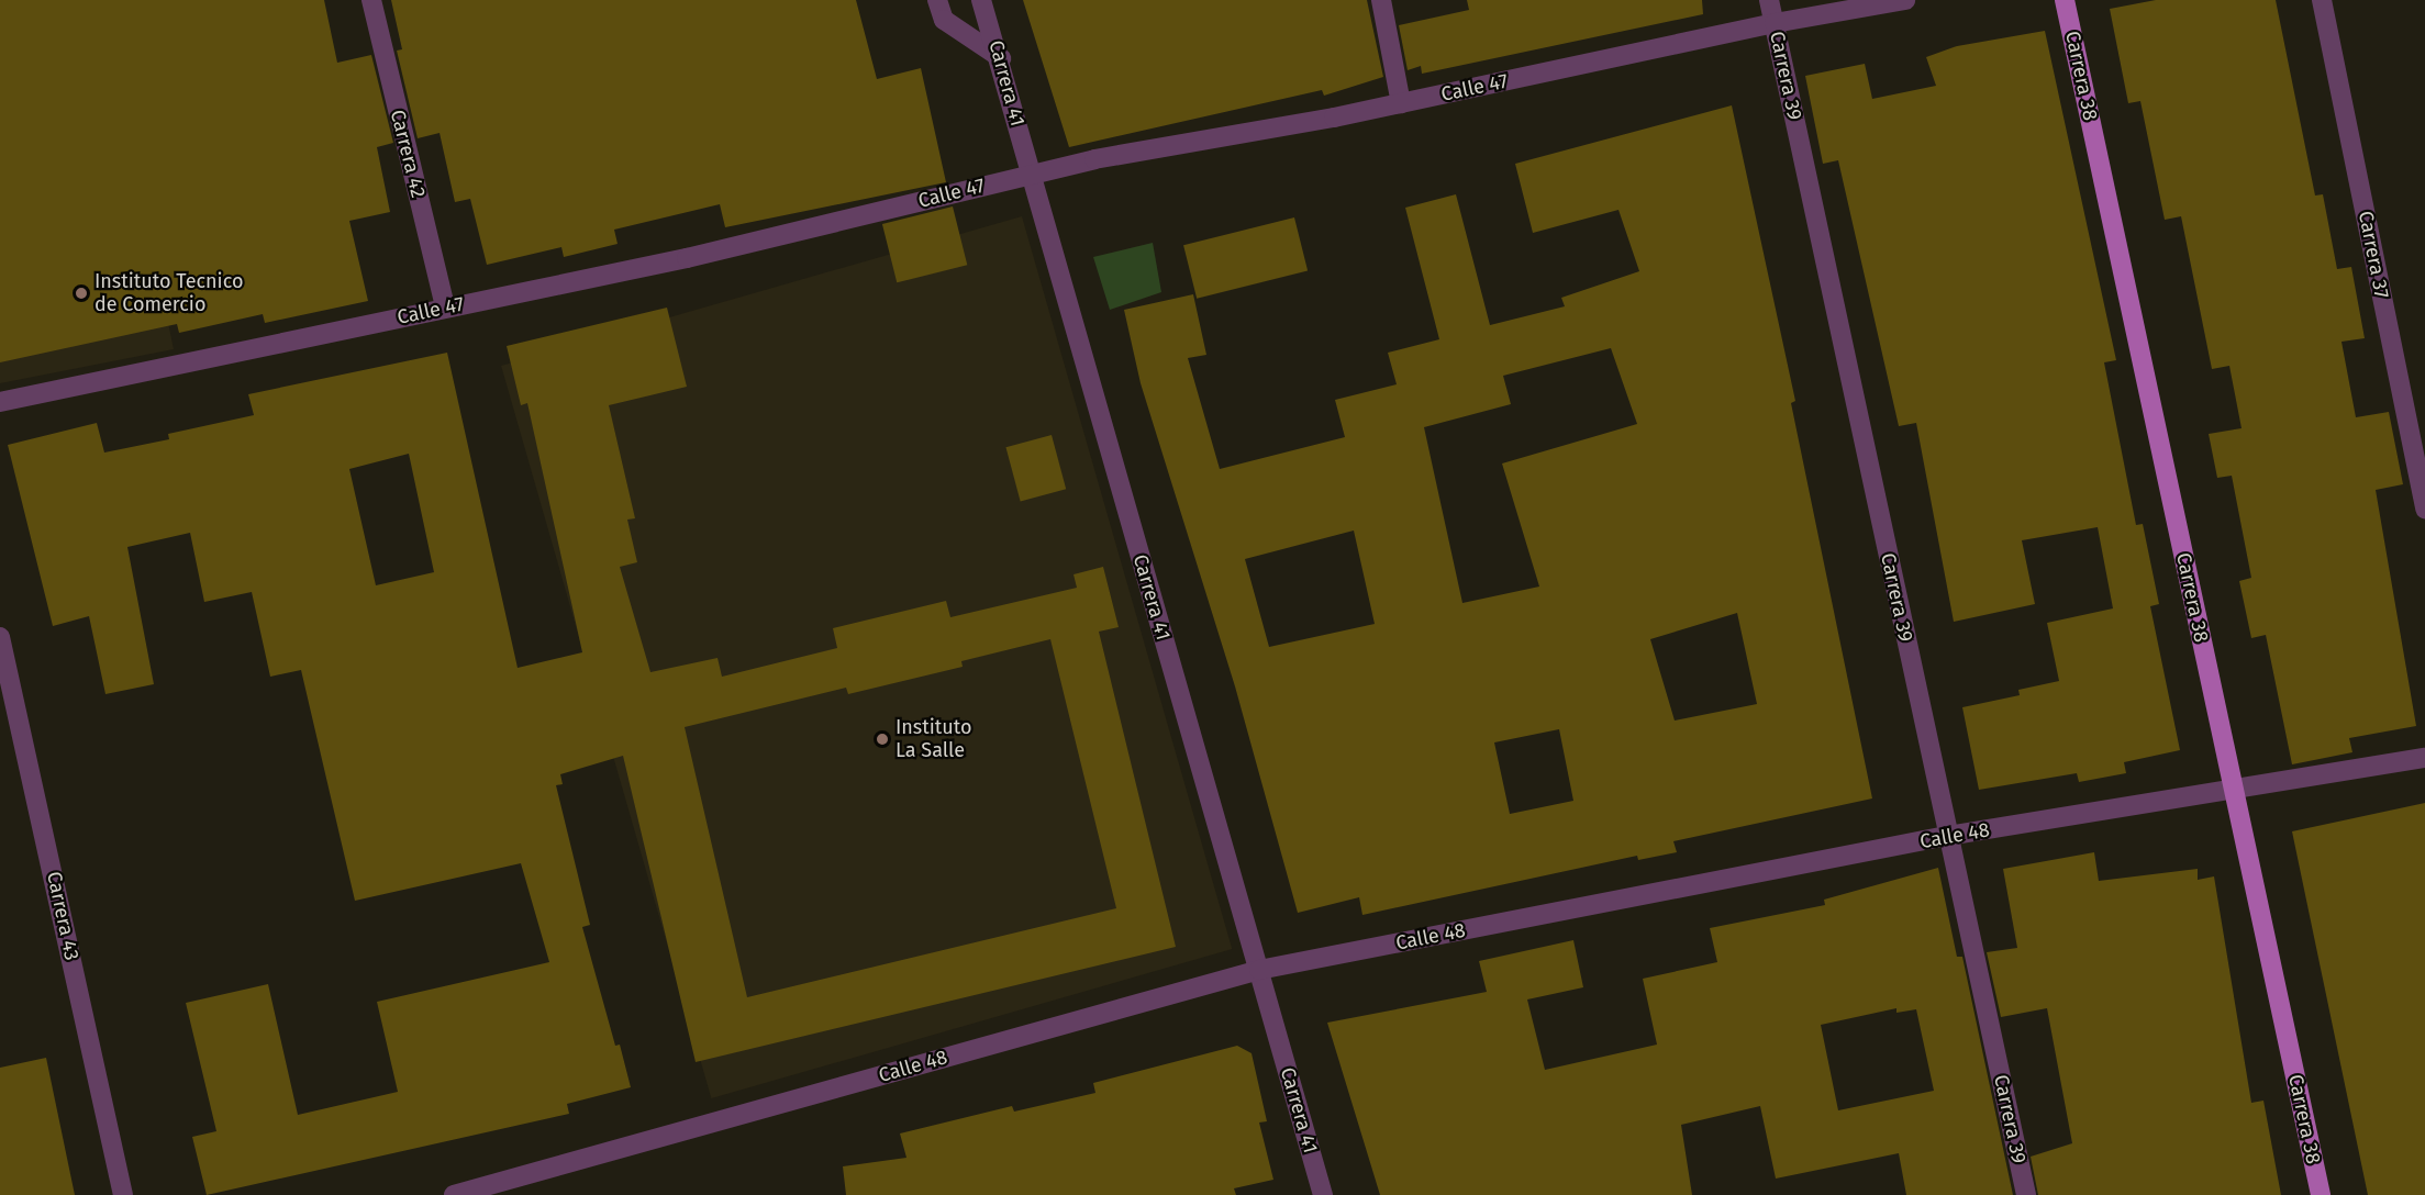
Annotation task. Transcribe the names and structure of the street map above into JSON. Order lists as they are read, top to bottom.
{
  "streets": {
    "main road": ["Carrera 38"],
    "street": [
      "Carrera 39",
      "Carrera 41",
      "Calle 47",
      "Carrera 42",
      "Carrera 37",
      "Calle 48",
      "Carrera 43"
    ]
  },
  "crossings": [
    ["Carrera 39", "Calle 47"],
    ["Carrera 39", "Calle 48"],
    ["Carrera 38", "Calle 48"],
    ["Carrera 41", "Calle 47"],
    ["Carrera 41", "Calle 48"],
    ["Calle 47", "Carrera 42"]
  ],
  "places": ["Instituto Tecnico de Comercio", "Instituto La Salle"]
}
